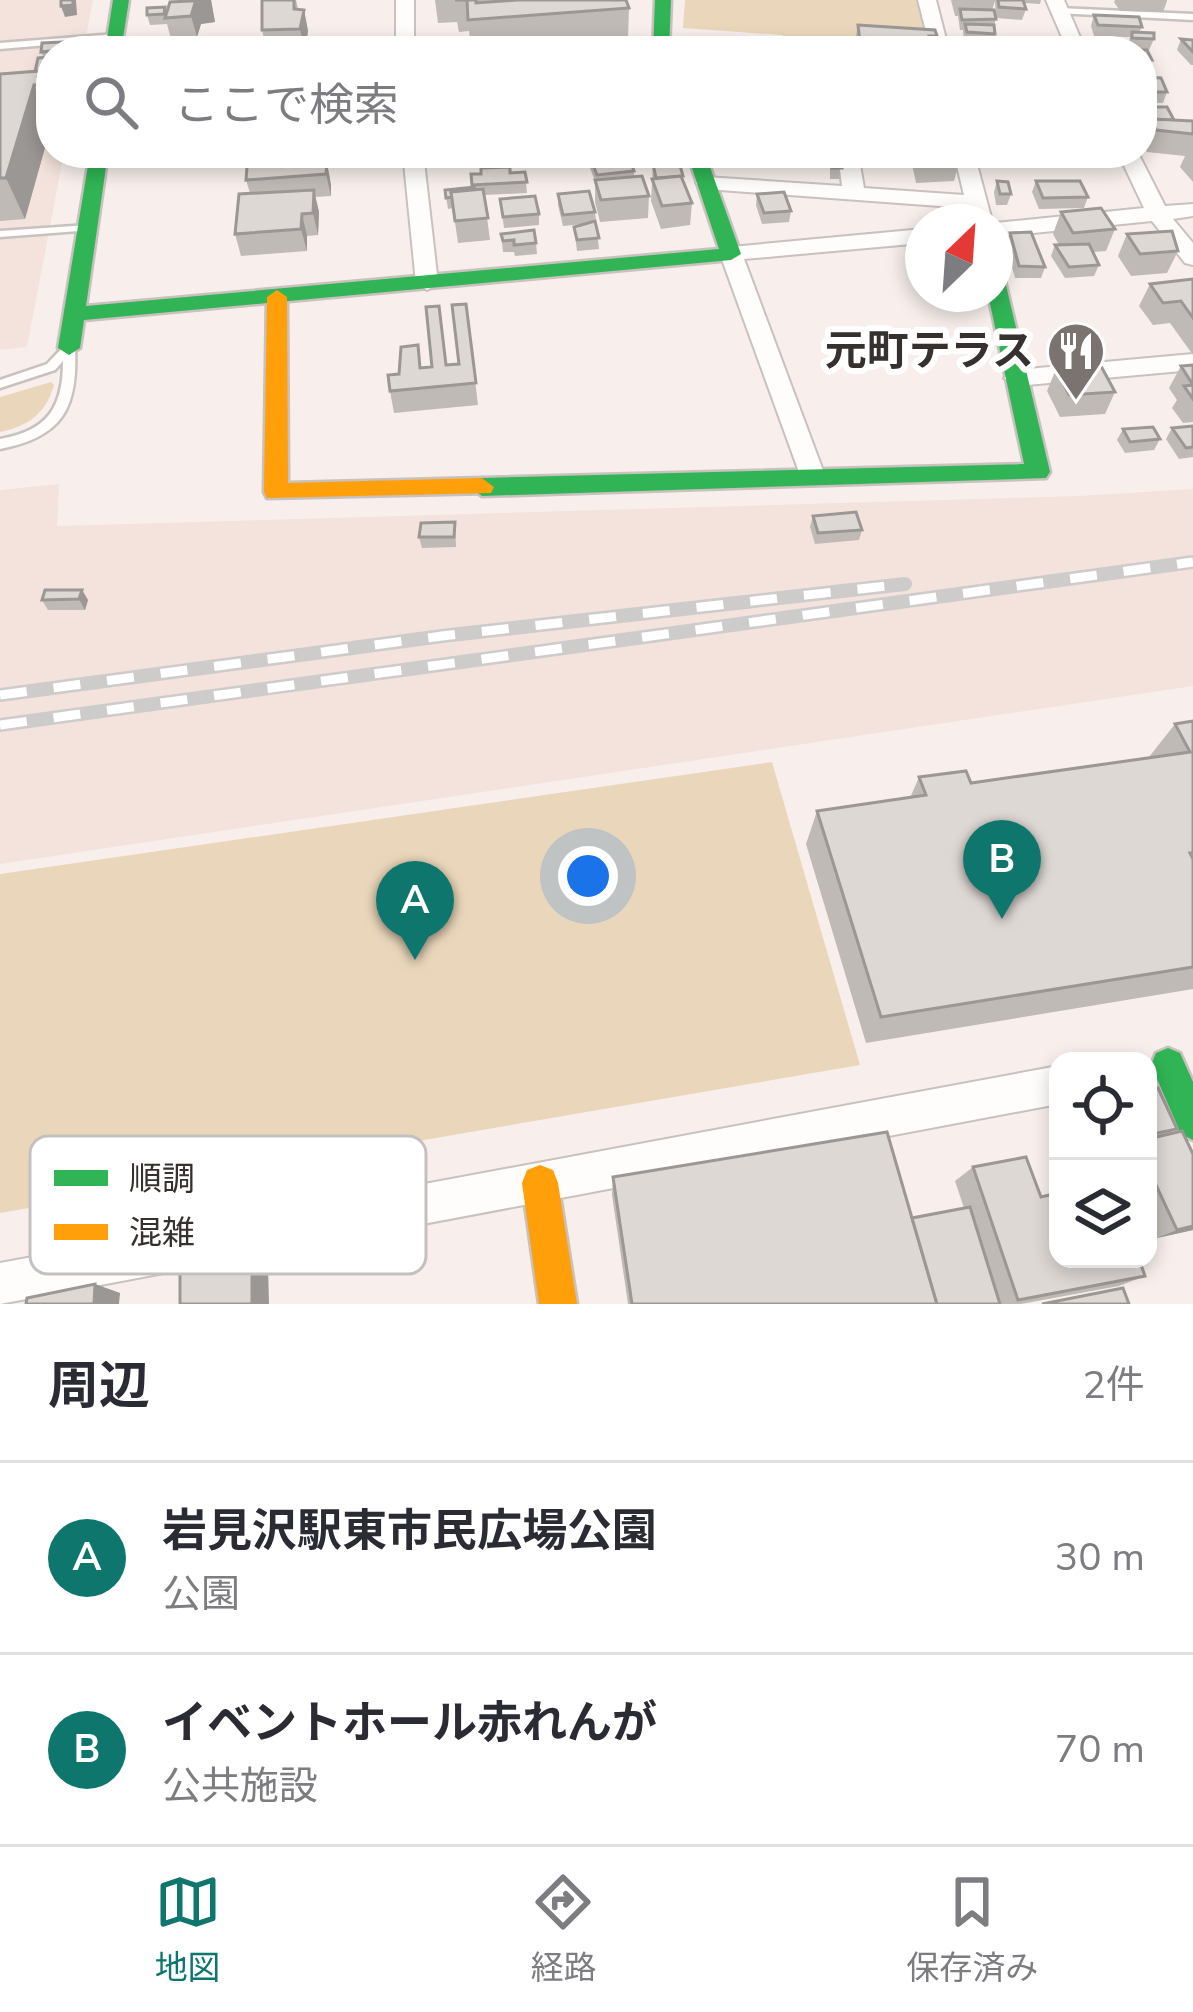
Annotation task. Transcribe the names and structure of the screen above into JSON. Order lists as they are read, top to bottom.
{
  "places": {
    "restaurant": ["元町テラス"]
  },
  "legend": ["順調", "混雑"],
  "north": "top right",
  "page": {
    "search": "ここで検索",
    "pins": ["B", "A"],
    "heading": ["周辺", "2件"],
    "list": [
      {
        "mark": "A",
        "name": "岩見沢駅東市民広場公園",
        "note": "公園",
        "value": "30 m"
      },
      {
        "mark": "B",
        "name": "イベントホール赤れんが",
        "note": "公共施設",
        "value": "70 m"
      }
    ],
    "nav": ["地図", "経路", "保存済み"]
  }
}
